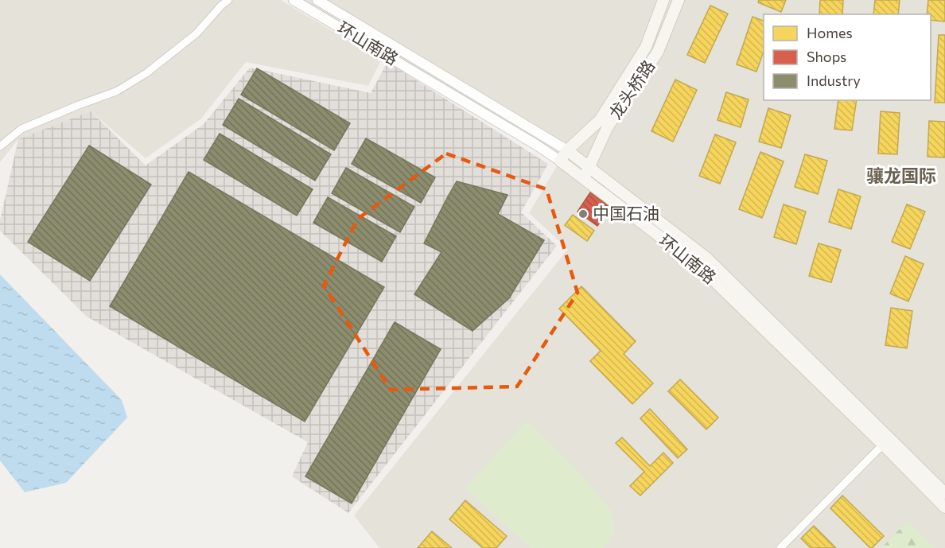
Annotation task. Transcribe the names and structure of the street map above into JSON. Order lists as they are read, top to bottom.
{
  "streets": {
    "main road": ["环山南路", "龙头桥路"]
  },
  "crossings": [
    ["环山南路", "龙头桥路"]
  ],
  "districts": ["骧龙国际"],
  "places": ["中国石油"],
  "legend": ["Homes", "Shops", "Industry"]
}
